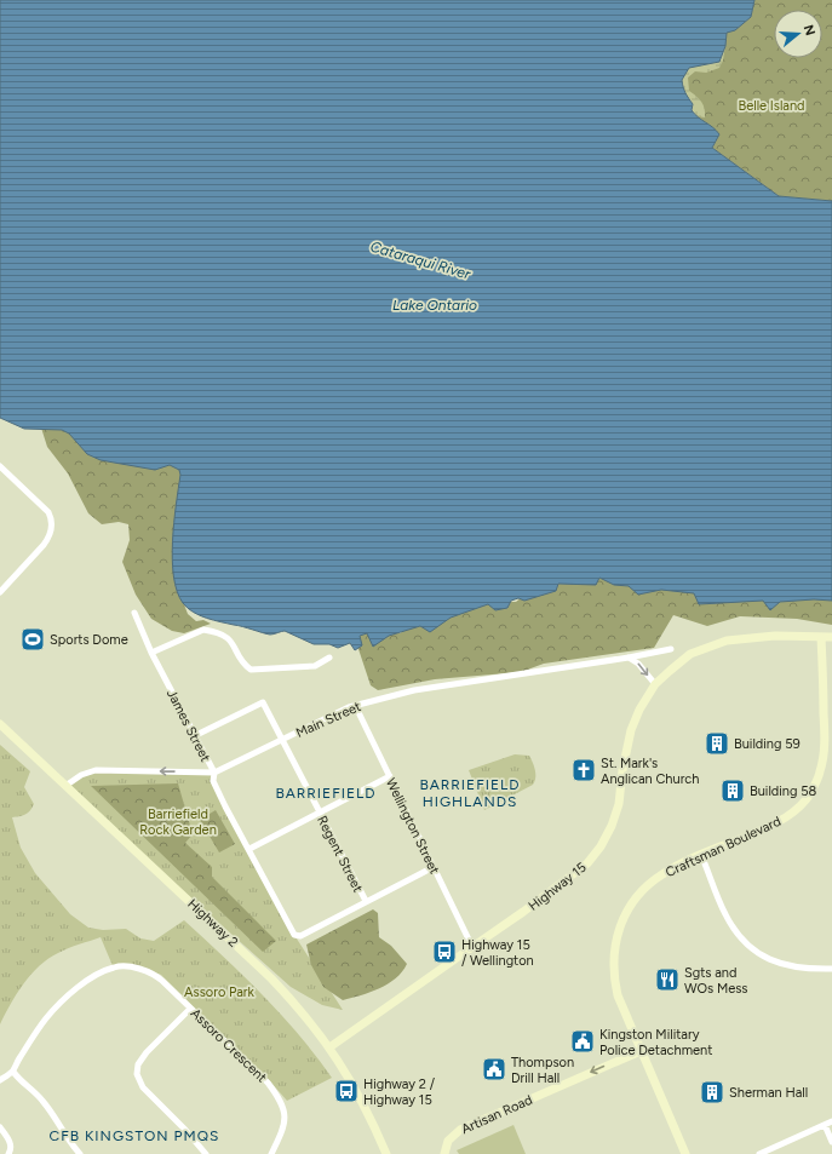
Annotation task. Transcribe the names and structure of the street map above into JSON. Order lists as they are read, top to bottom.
{
  "streets": {
    "main road": [
      "Craftsman Boulevard",
      "Highway 15",
      "Highway 2",
      "Artisan Road"
    ],
    "street": [
      "Main Street",
      "James Street",
      "Wellington Street",
      "Regent Street",
      "Assoro Crescent"
    ]
  },
  "crossings": [
    ["Main Street", "James Street"],
    ["Main Street", "Wellington Street"],
    ["Main Street", "Regent Street"],
    ["Main Street", "Highway 2"],
    ["James Street", "Regent Street"],
    ["Wellington Street", "Highway 15"],
    ["Craftsman Boulevard", "Highway 15"],
    ["Craftsman Boulevard", "Artisan Road"],
    ["Highway 15", "Highway 2"]
  ],
  "one_way": ["Artisan Road"],
  "districts": ["BARRIEFIELD HIGHLANDS", "BARRIEFIELD", "CFB KINGSTON PMQS"],
  "water": ["Cataraqui River", "Lake Ontario"],
  "parks": ["Belle Island", "Barriefield Rock Garden", "Assoro Park"],
  "places": {
    "sports": ["Sports Dome"],
    "building": ["Building 59", "Building 58", "Sherman Hall"],
    "church": ["St. Mark's Anglican Church"],
    "bus stop": ["Highway 15 / Wellington", "Highway 2 / Highway 15"],
    "restaurant": ["Sgts and WOs Mess"],
    "public building": ["Kingston Military Police Detachment", "Thompson Drill Hall"]
  },
  "north": "right"
}
